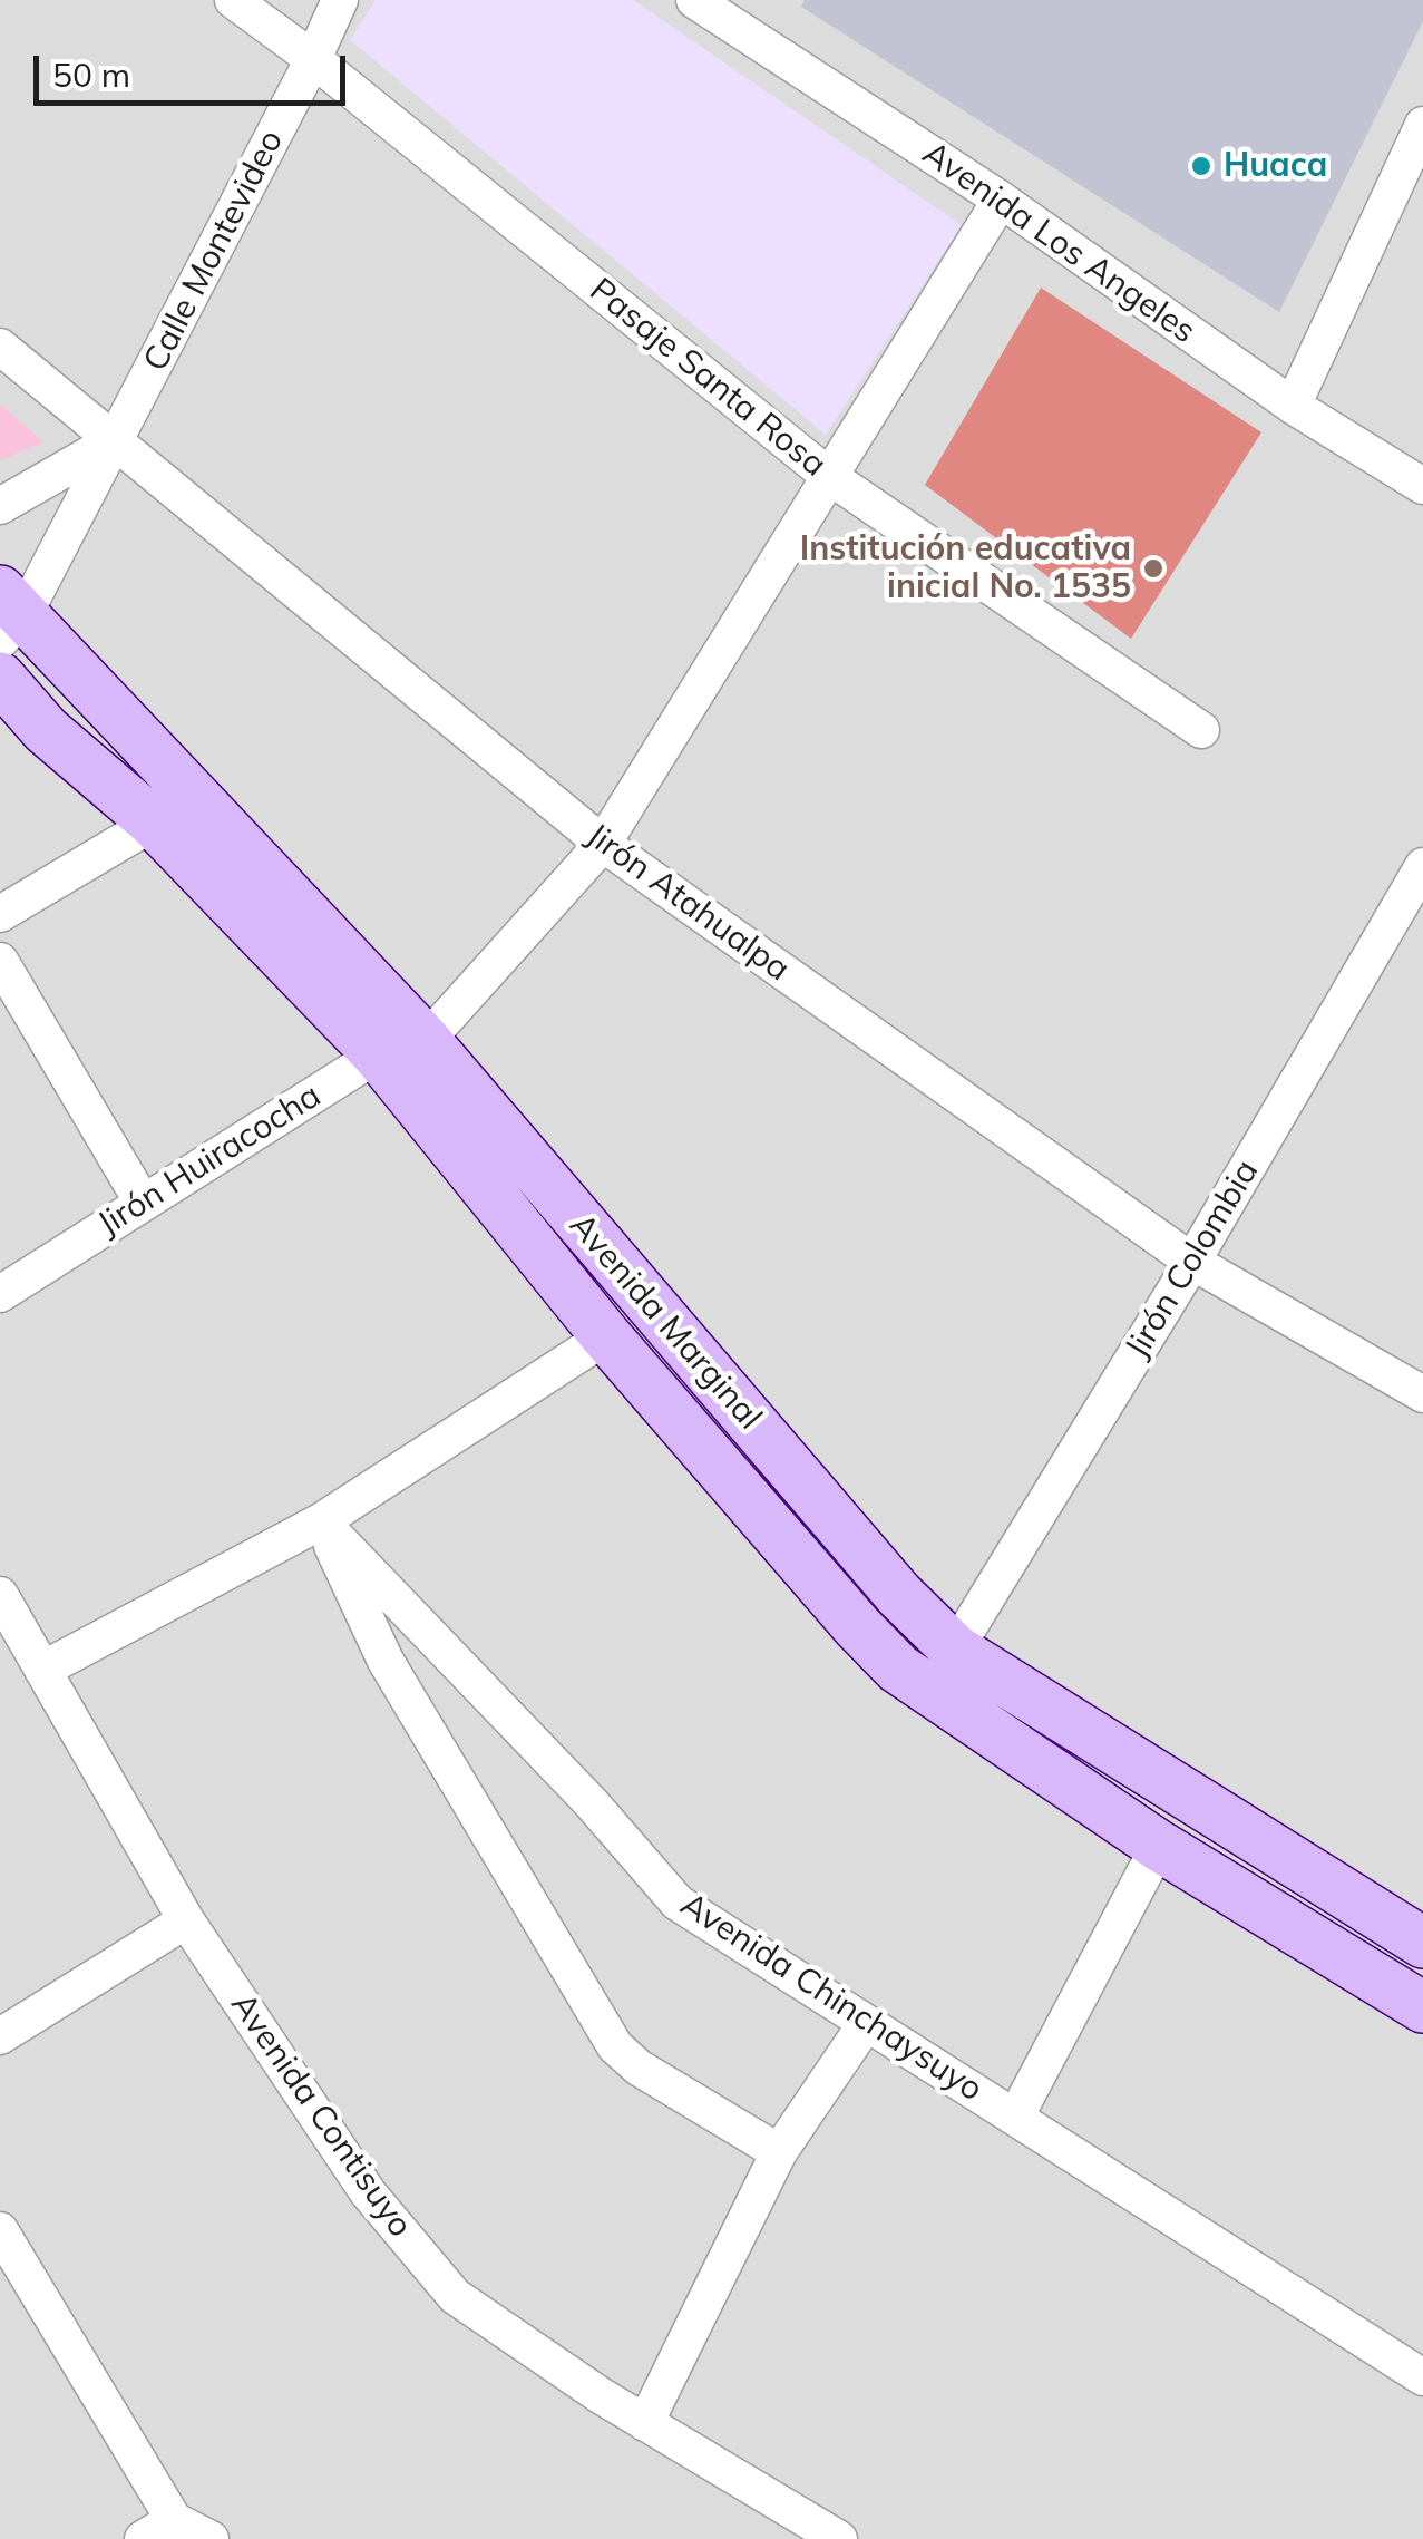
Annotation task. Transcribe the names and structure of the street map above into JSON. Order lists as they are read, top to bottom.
{
  "streets": {
    "main road": ["Avenida Marginal"],
    "street": [
      "Avenida Los Angeles",
      "Calle Montevideo",
      "Pasaje Santa Rosa",
      "Jirón Atahualpa",
      "Jirón Huiracocha",
      "Jirón Colombia",
      "Avenida Chinchaysuyo",
      "Avenida Contisuyo"
    ]
  },
  "crossings": [
    ["Calle Montevideo", "Pasaje Santa Rosa"],
    ["Calle Montevideo", "Jirón Atahualpa"],
    ["Calle Montevideo", "Avenida Marginal"],
    ["Jirón Atahualpa", "Jirón Colombia"],
    ["Jirón Huiracocha", "Avenida Marginal"],
    ["Jirón Colombia", "Avenida Marginal"]
  ],
  "places": ["Huaca", "Institución educativa inicial No. 1535"],
  "scale_bar": "50 m"
}
